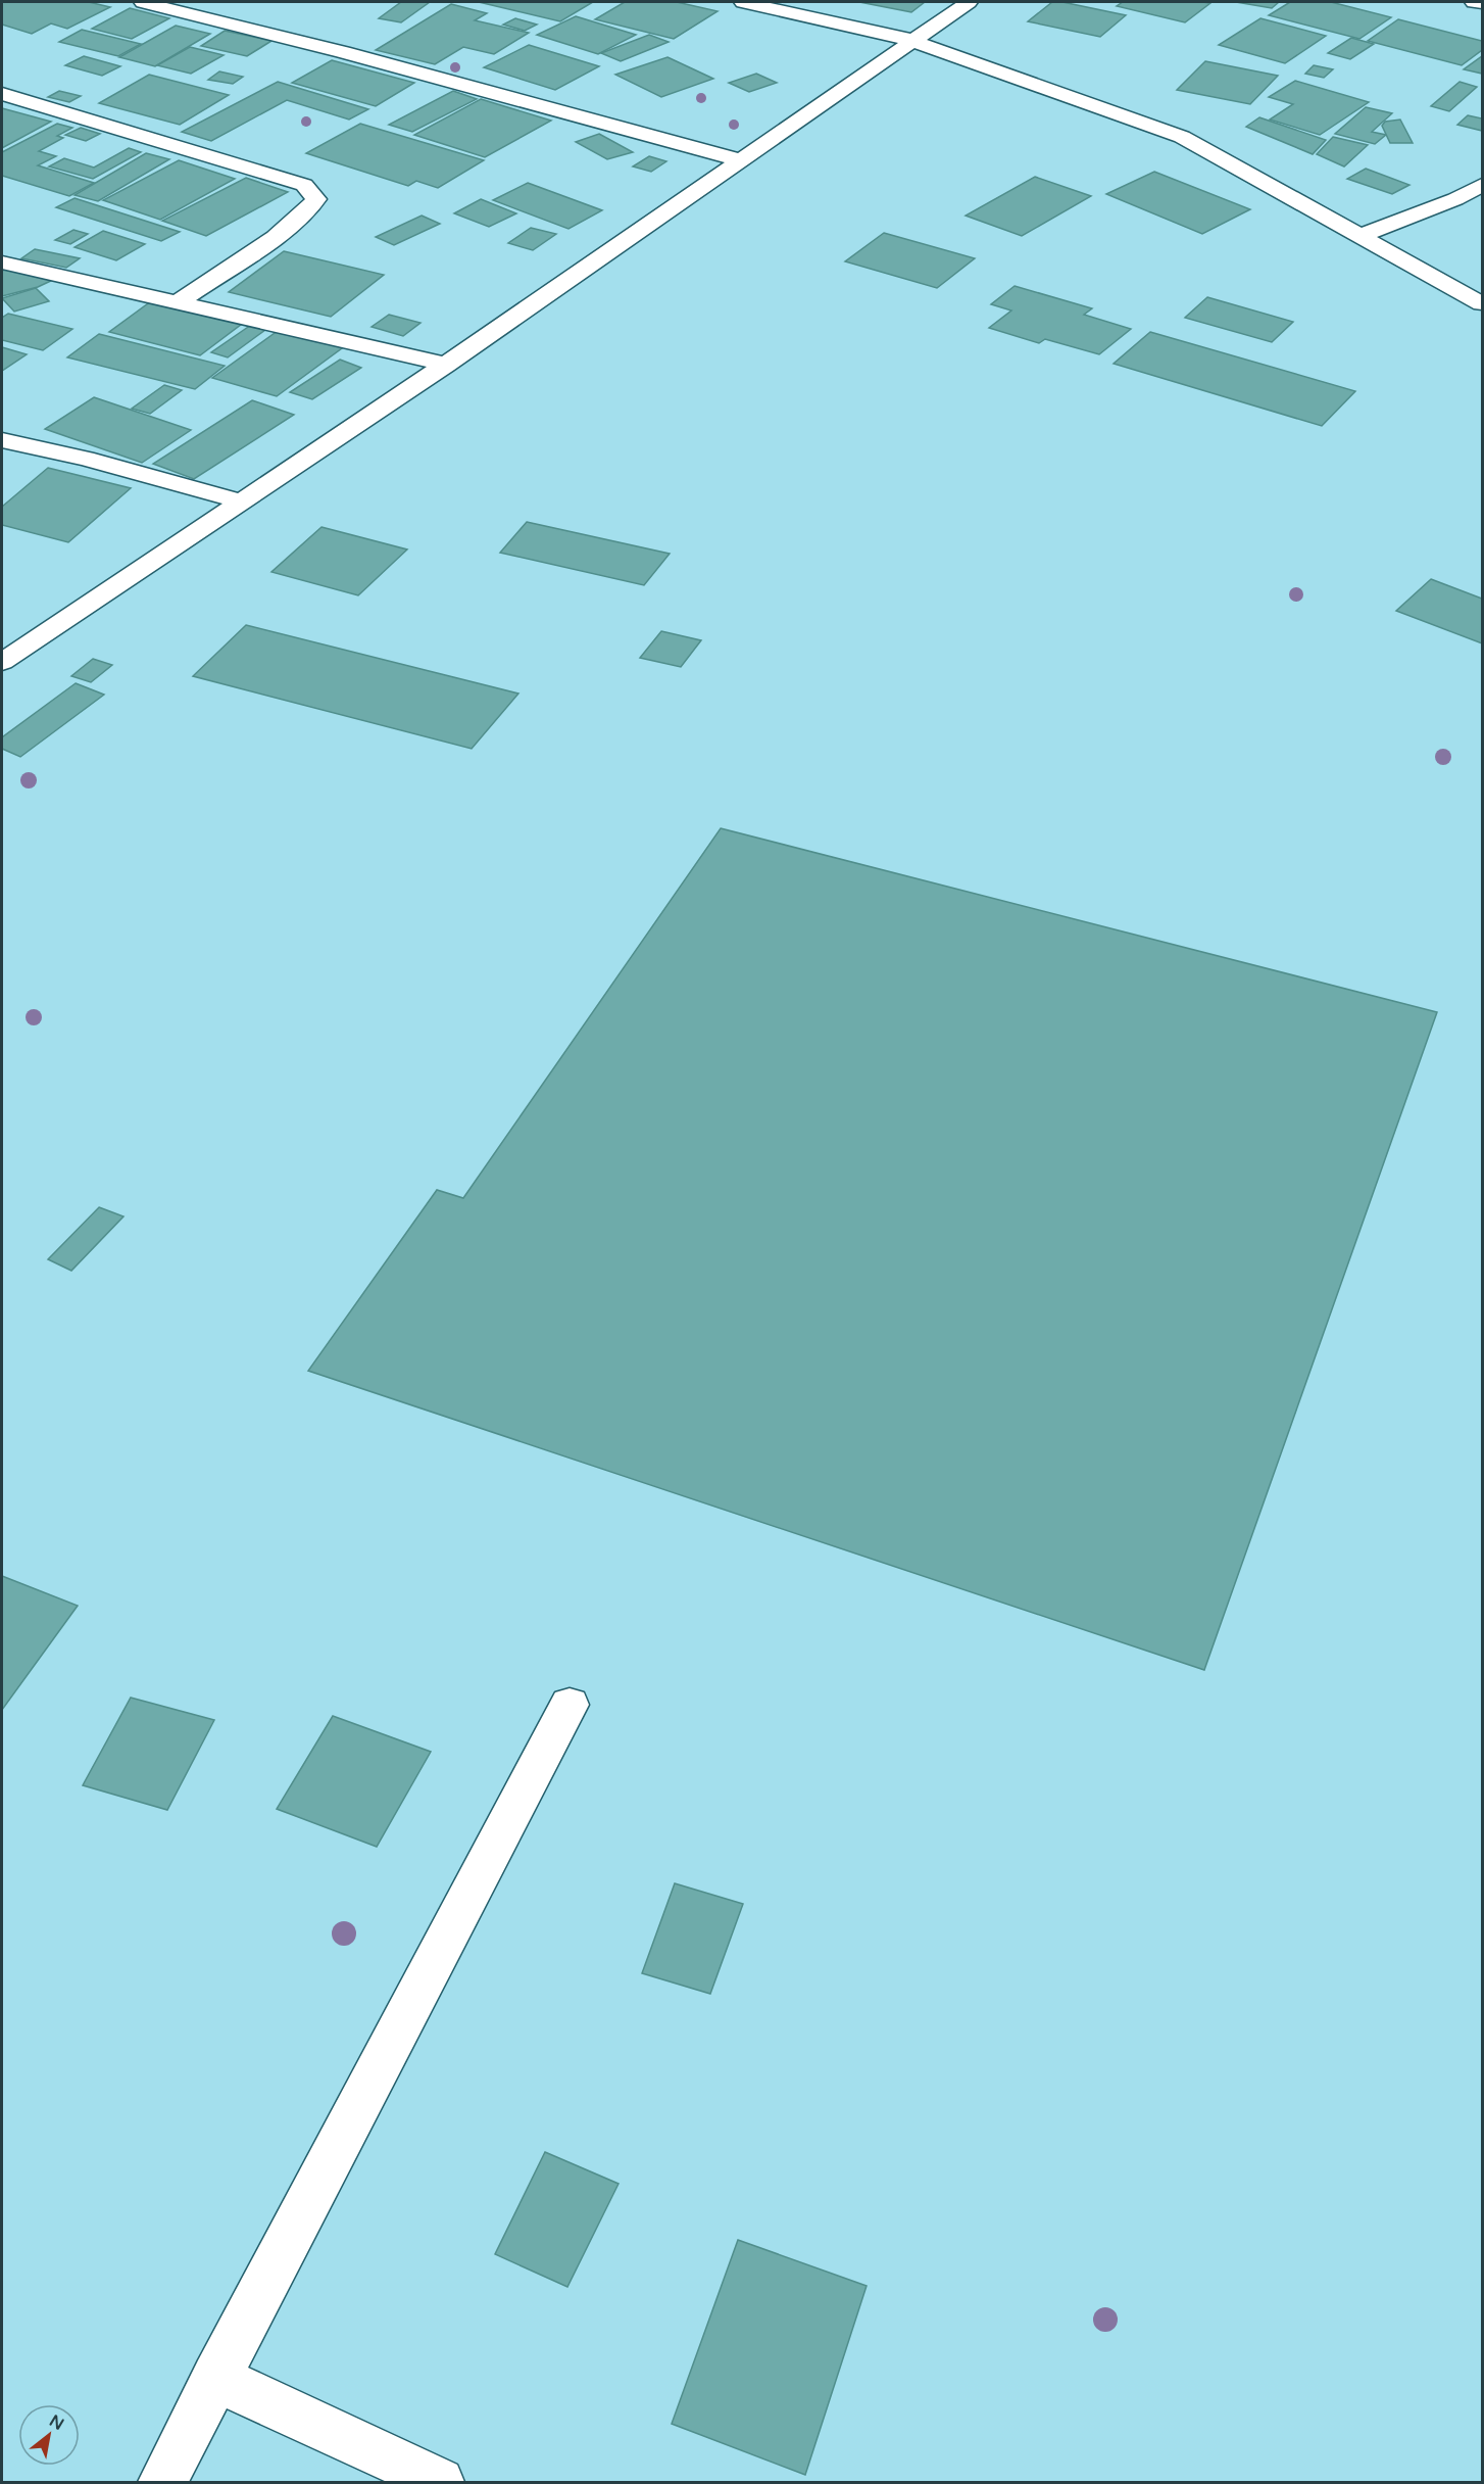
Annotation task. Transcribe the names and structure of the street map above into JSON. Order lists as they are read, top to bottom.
{
  "north": "top right"
}
